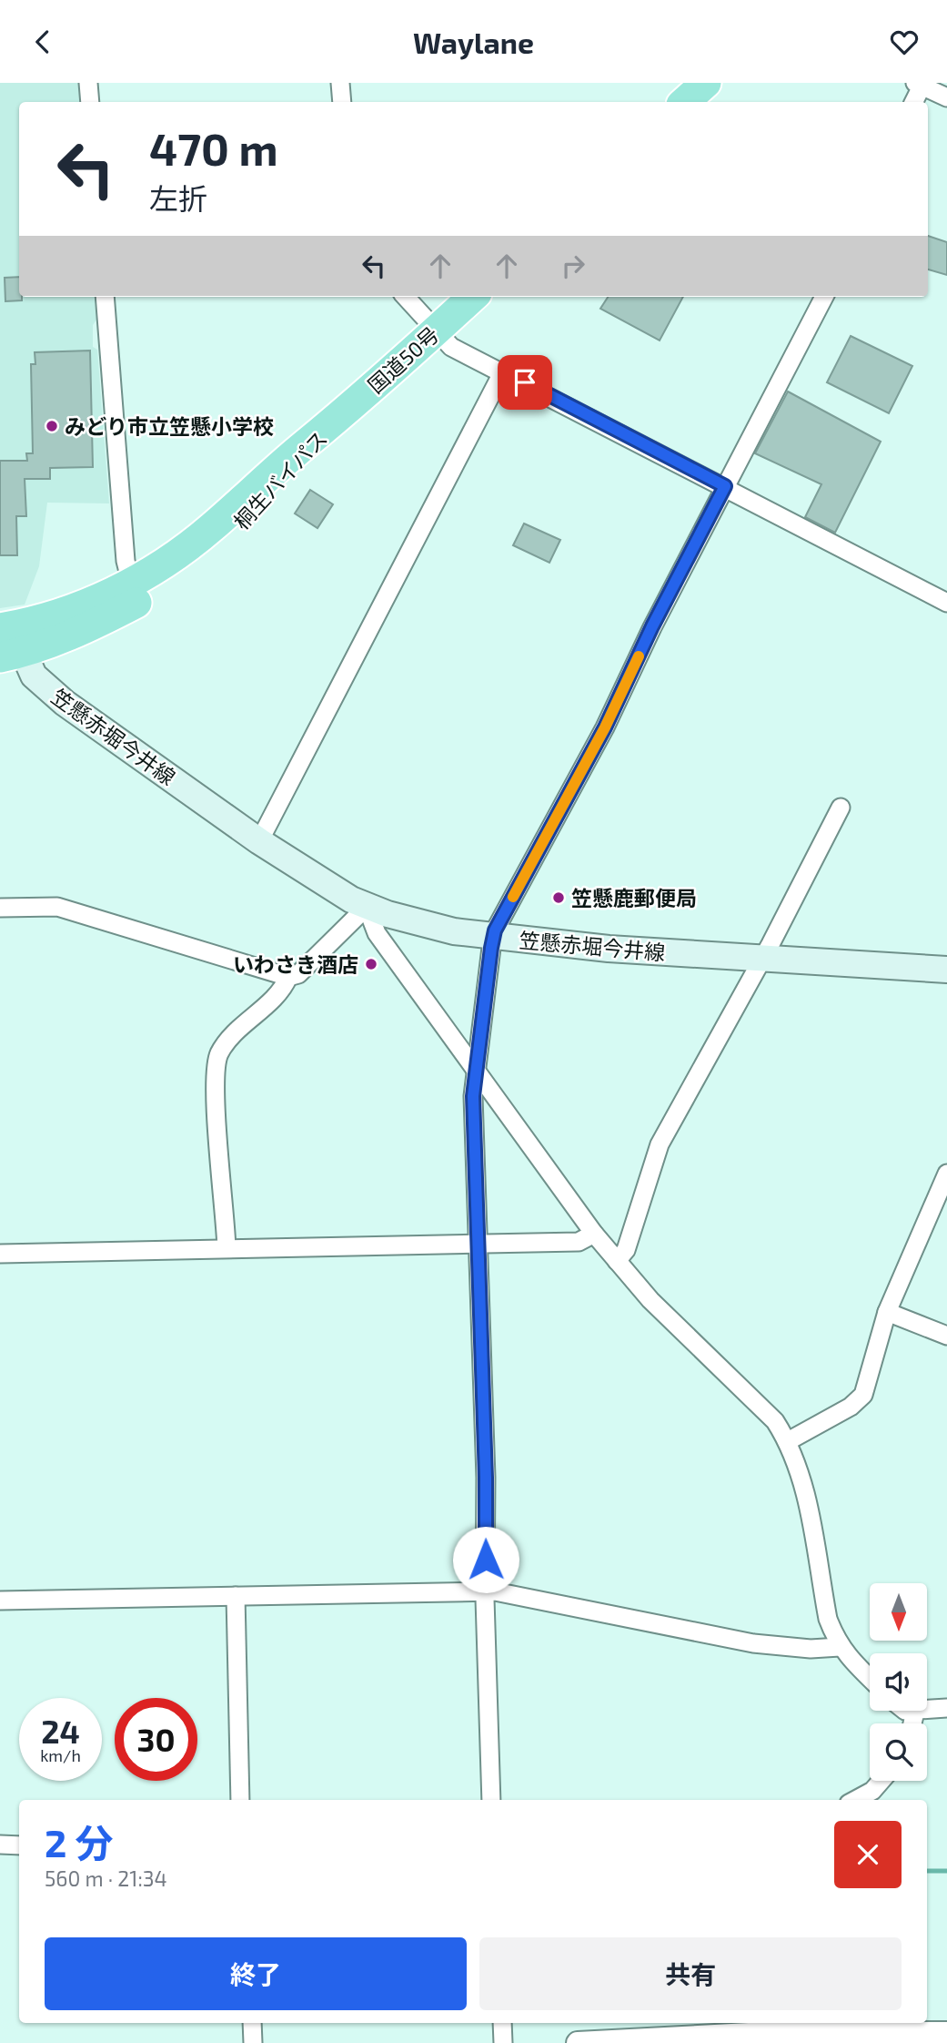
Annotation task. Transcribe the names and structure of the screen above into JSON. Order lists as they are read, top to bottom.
{
  "streets": {
    "highway": ["国道50号", "桐生バイパス"],
    "main road": ["笠懸赤堀今井線"]
  },
  "crossings": [
    ["国道50号", "桐生バイパス"],
    ["桐生バイパス", "笠懸赤堀今井線"]
  ],
  "places": ["みどり市立笠懸小学校", "笠懸鹿郵便局", "いわさき酒店"],
  "north": "bottom",
  "page": {
    "header": "Waylane",
    "turn": ["470 m", "左折"],
    "speed": "24 km/h",
    "limit": "30",
    "heading": ["2 分", "560 m · 21:34"],
    "buttons": ["終了", "共有"]
  }
}
